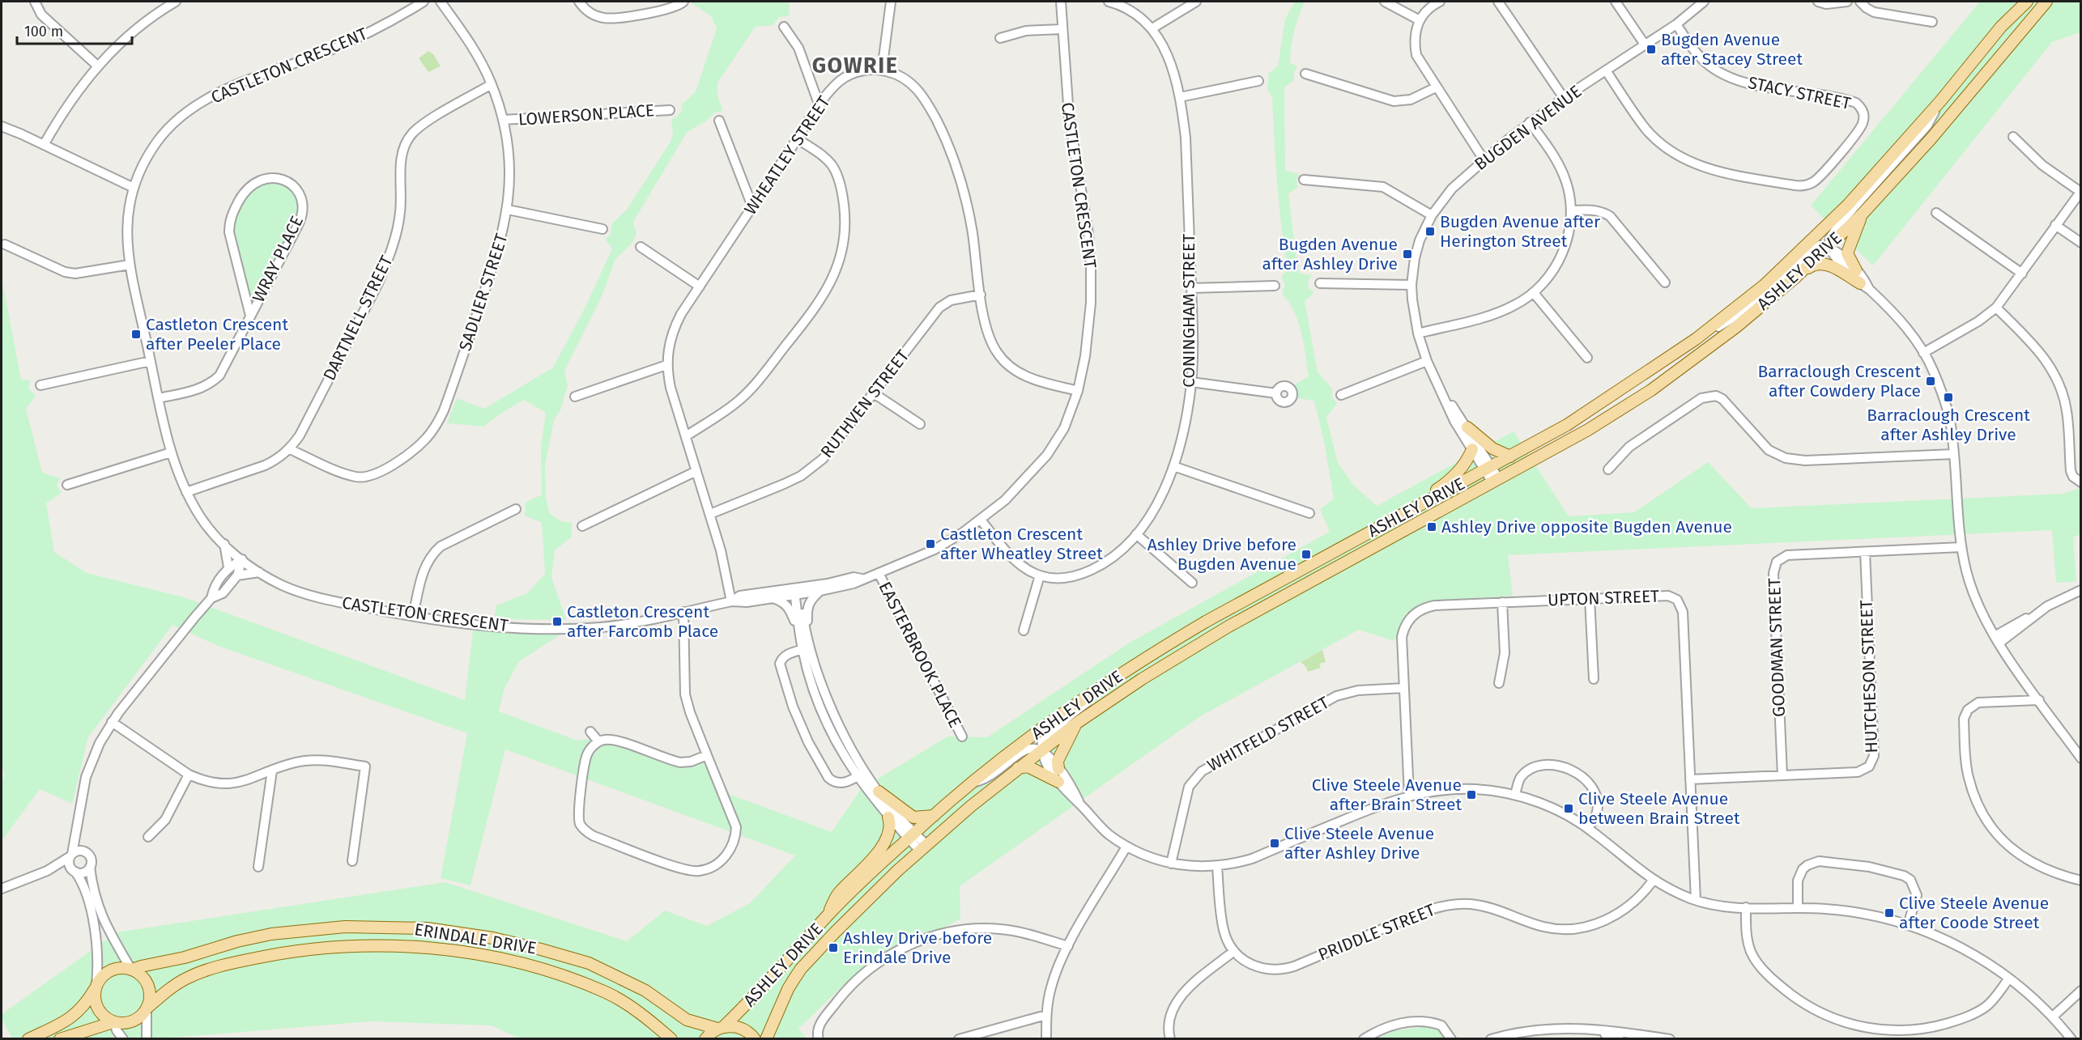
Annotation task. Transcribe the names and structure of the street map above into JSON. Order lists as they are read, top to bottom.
{
  "streets": {
    "main road": ["ASHLEY DRIVE", "ERINDALE DRIVE"],
    "street": [
      "CASTLETON CRESCENT",
      "STACY STREET",
      "LOWERSON PLACE",
      "BUGDEN AVENUE",
      "WHEATLEY STREET",
      "WRAY PLACE",
      "SADLIER STREET",
      "CONINGHAM STREET",
      "DARTNELL STREET",
      "RUTHVEN STREET",
      "UPTON STREET",
      "GOODMAN STREET",
      "EASTERBROOK PLACE",
      "HUTCHESON STREET",
      "WHITFELD STREET",
      "PRIDDLE STREET"
    ]
  },
  "crossings": [
    ["CASTLETON CRESCENT", "WHEATLEY STREET"],
    ["CASTLETON CRESCENT", "WRAY PLACE"],
    ["CASTLETON CRESCENT", "CONINGHAM STREET"],
    ["CASTLETON CRESCENT", "DARTNELL STREET"],
    ["CASTLETON CRESCENT", "EASTERBROOK PLACE"],
    ["STACY STREET", "BUGDEN AVENUE"],
    ["LOWERSON PLACE", "SADLIER STREET"],
    ["BUGDEN AVENUE", "ASHLEY DRIVE"],
    ["WHEATLEY STREET", "RUTHVEN STREET"],
    ["ASHLEY DRIVE", "ERINDALE DRIVE"],
    ["SADLIER STREET", "DARTNELL STREET"],
    ["UPTON STREET", "HUTCHESON STREET"],
    ["UPTON STREET", "WHITFELD STREET"],
    ["GOODMAN STREET", "HUTCHESON STREET"]
  ],
  "districts": ["GOWRIE"],
  "places": {
    "transit": [
      "Bugden Avenue after Stacey Street",
      "Bugden Avenue after Herington Street",
      "Bugden Avenue after Ashley Drive",
      "Castleton Crescent after Peeler Place",
      "Barraclough Crescent after Cowdery Place",
      "Barraclough Crescent after Ashley Drive",
      "Ashley Drive opposite Bugden Avenue",
      "Castleton Crescent after Wheatley Street",
      "Ashley Drive before Bugden Avenue",
      "Castleton Crescent after Farcomb Place",
      "Clive Steele Avenue after Brain Street",
      "Clive Steele Avenue between Brain Street",
      "Clive Steele Avenue after Ashley Drive",
      "Clive Steele Avenue after Coode Street",
      "Ashley Drive before Erindale Drive"
    ]
  },
  "scale_bar": "100 m"
}
